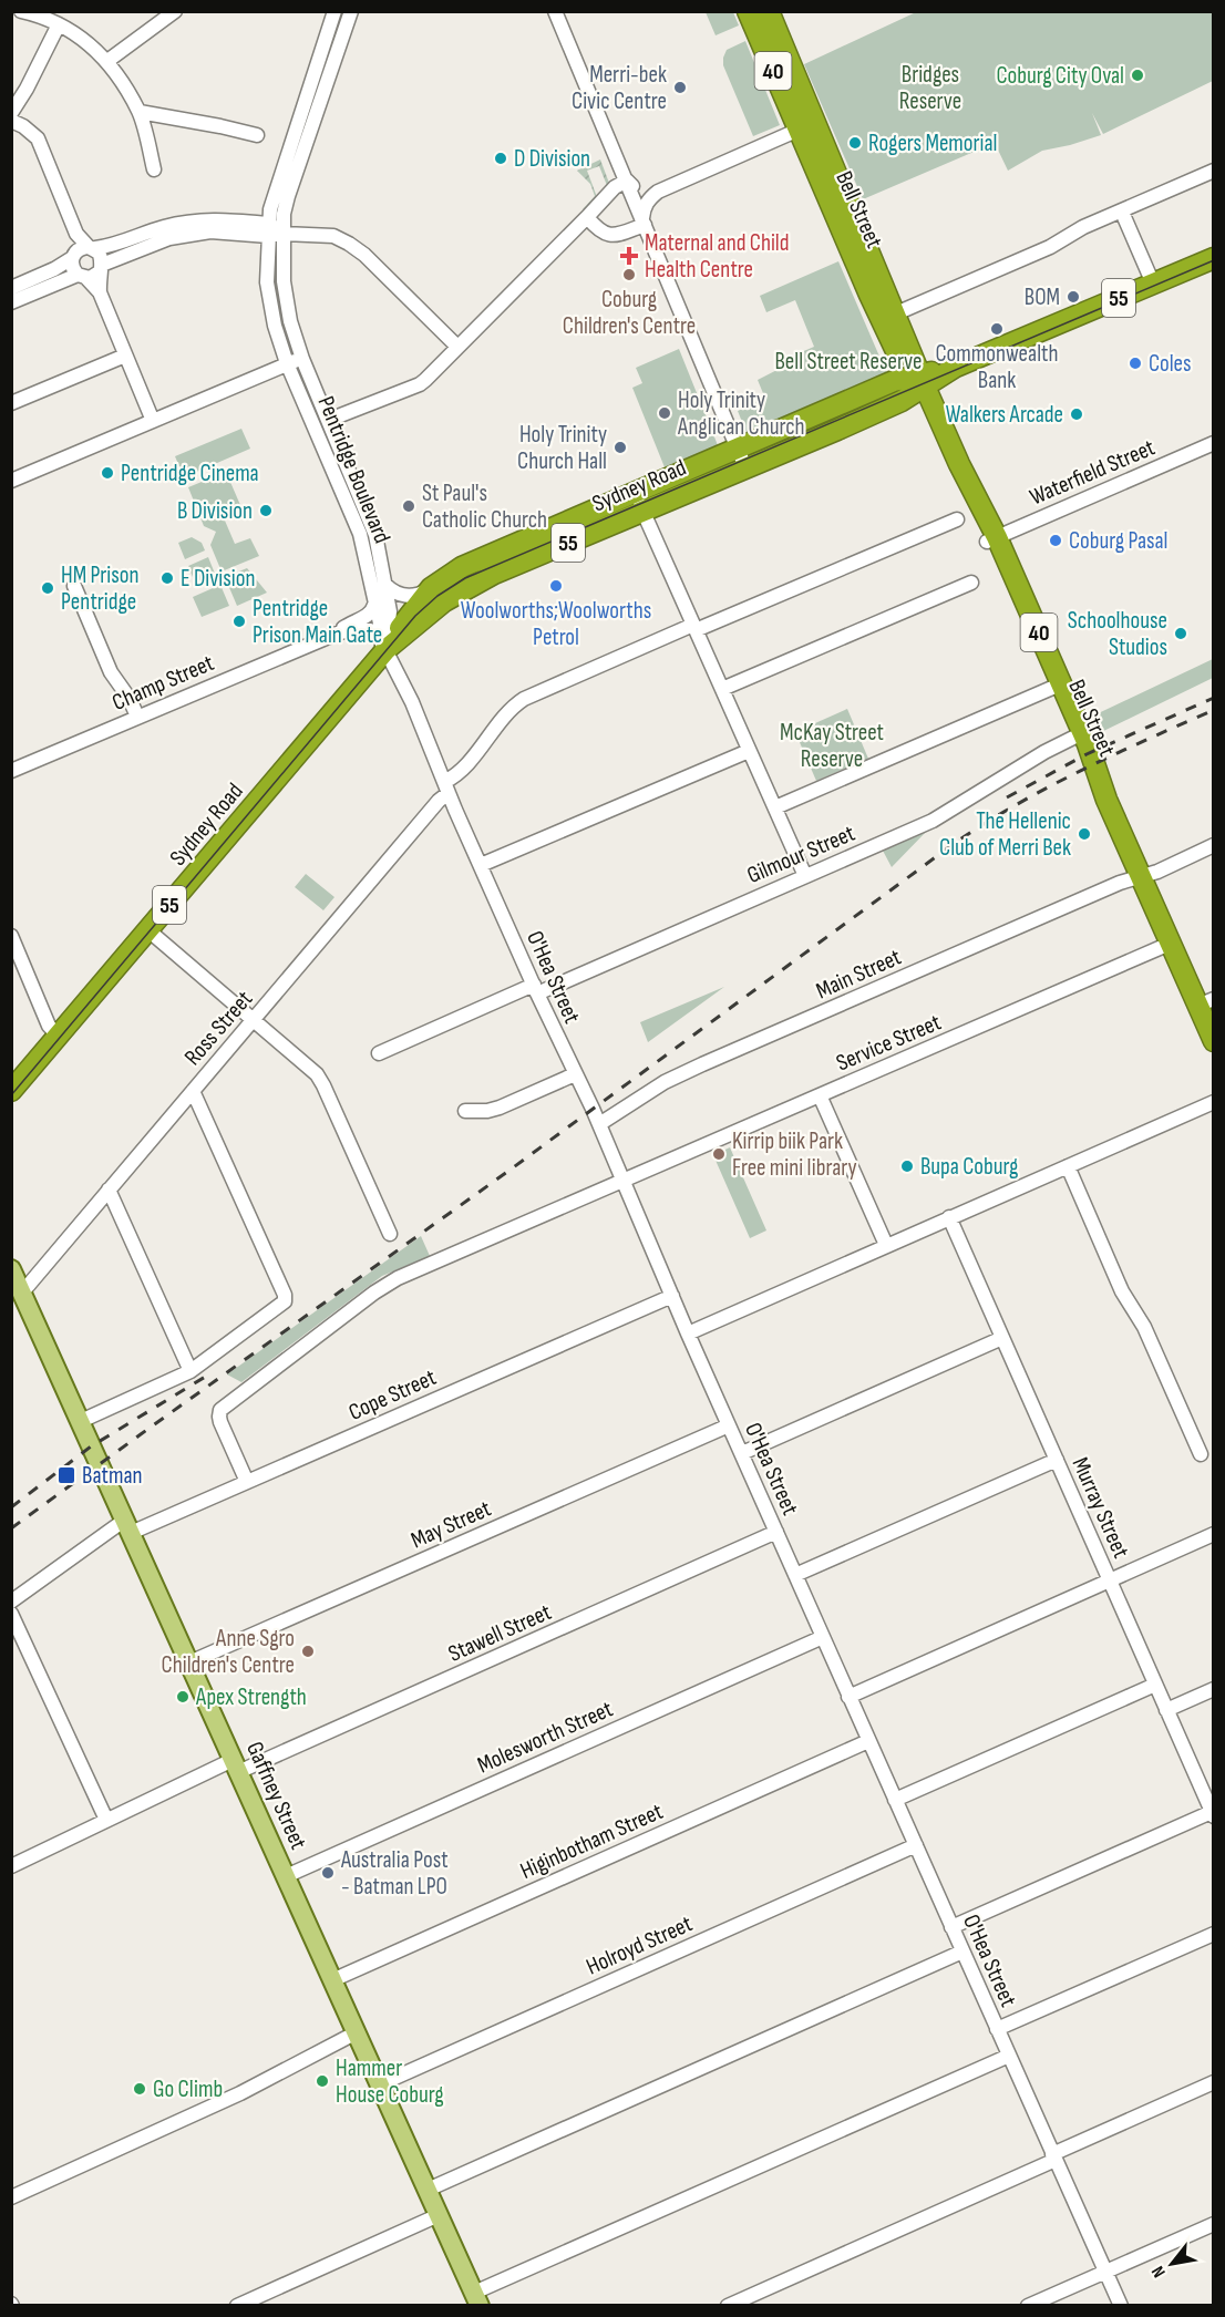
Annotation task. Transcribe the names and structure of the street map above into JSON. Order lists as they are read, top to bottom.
{
  "streets": {
    "highway": [
      "40",
      "Bell Street",
      "55",
      "Sydney Road"
    ],
    "main road": ["Gaffney Street"],
    "street": [
      "Pentridge Boulevard",
      "Waterfield Street",
      "Champ Street",
      "Gilmour Street",
      "Main Street",
      "O'Hea Street",
      "Ross Street",
      "Service Street",
      "Cope Street",
      "Murray Street",
      "May Street",
      "Stawell Street",
      "Molesworth Street",
      "Higinbotham Street",
      "Holroyd Street"
    ]
  },
  "crossings": [
    ["Bell Street", "Waterfield Street"],
    ["Bell Street", "Sydney Road"],
    ["Bell Street", "Gilmour Street"],
    ["Bell Street", "Main Street"],
    ["Bell Street", "Service Street"],
    ["Pentridge Boulevard", "Sydney Road"],
    ["Pentridge Boulevard", "Champ Street"],
    ["Pentridge Boulevard", "O'Hea Street"],
    ["Sydney Road", "Champ Street"],
    ["Sydney Road", "O'Hea Street"],
    ["Champ Street", "O'Hea Street"],
    ["Gilmour Street", "O'Hea Street"],
    ["Main Street", "O'Hea Street"],
    ["O'Hea Street", "Ross Street"],
    ["O'Hea Street", "Service Street"],
    ["O'Hea Street", "Cope Street"],
    ["O'Hea Street", "May Street"],
    ["O'Hea Street", "Stawell Street"],
    ["O'Hea Street", "Molesworth Street"],
    ["O'Hea Street", "Higinbotham Street"],
    ["O'Hea Street", "Holroyd Street"],
    ["Ross Street", "Gaffney Street"],
    ["Service Street", "Cope Street"],
    ["Cope Street", "Gaffney Street"],
    ["May Street", "Gaffney Street"],
    ["Stawell Street", "Gaffney Street"],
    ["Molesworth Street", "Gaffney Street"],
    ["Gaffney Street", "Higinbotham Street"],
    ["Gaffney Street", "Holroyd Street"]
  ],
  "parks": ["Bridges Reserve", "Bell Street Reserve", "McKay Street Reserve"],
  "places": {
    "other": [
      "Coburg City Oval",
      "Merri-bek Civic Centre",
      "Rogers Memorial",
      "D Division",
      "Coburg Children's Centre",
      "BOM",
      "Commonwealth Bank",
      "Coles",
      "Holy Trinity Anglican Church",
      "Walkers Arcade",
      "Holy Trinity Church Hall",
      "Pentridge Cinema",
      "St Paul's Catholic Church",
      "B Division",
      "Coburg Pasal",
      "E Division",
      "Woolworths;Woolworths Petrol",
      "HM Prison Pentridge",
      "Pentridge Prison Main Gate",
      "Schoolhouse Studios",
      "The Hellenic Club of Merri Bek",
      "Kirrip biik Park Free mini library",
      "Bupa Coburg",
      "Anne Sgro Children's Centre",
      "Apex Strength",
      "Australia Post - Batman LPO",
      "Hammer House Coburg",
      "Go Climb"
    ],
    "health": ["Maternal and Child Health Centre"],
    "transit": ["Batman"]
  },
  "north": "bottom left"
}
